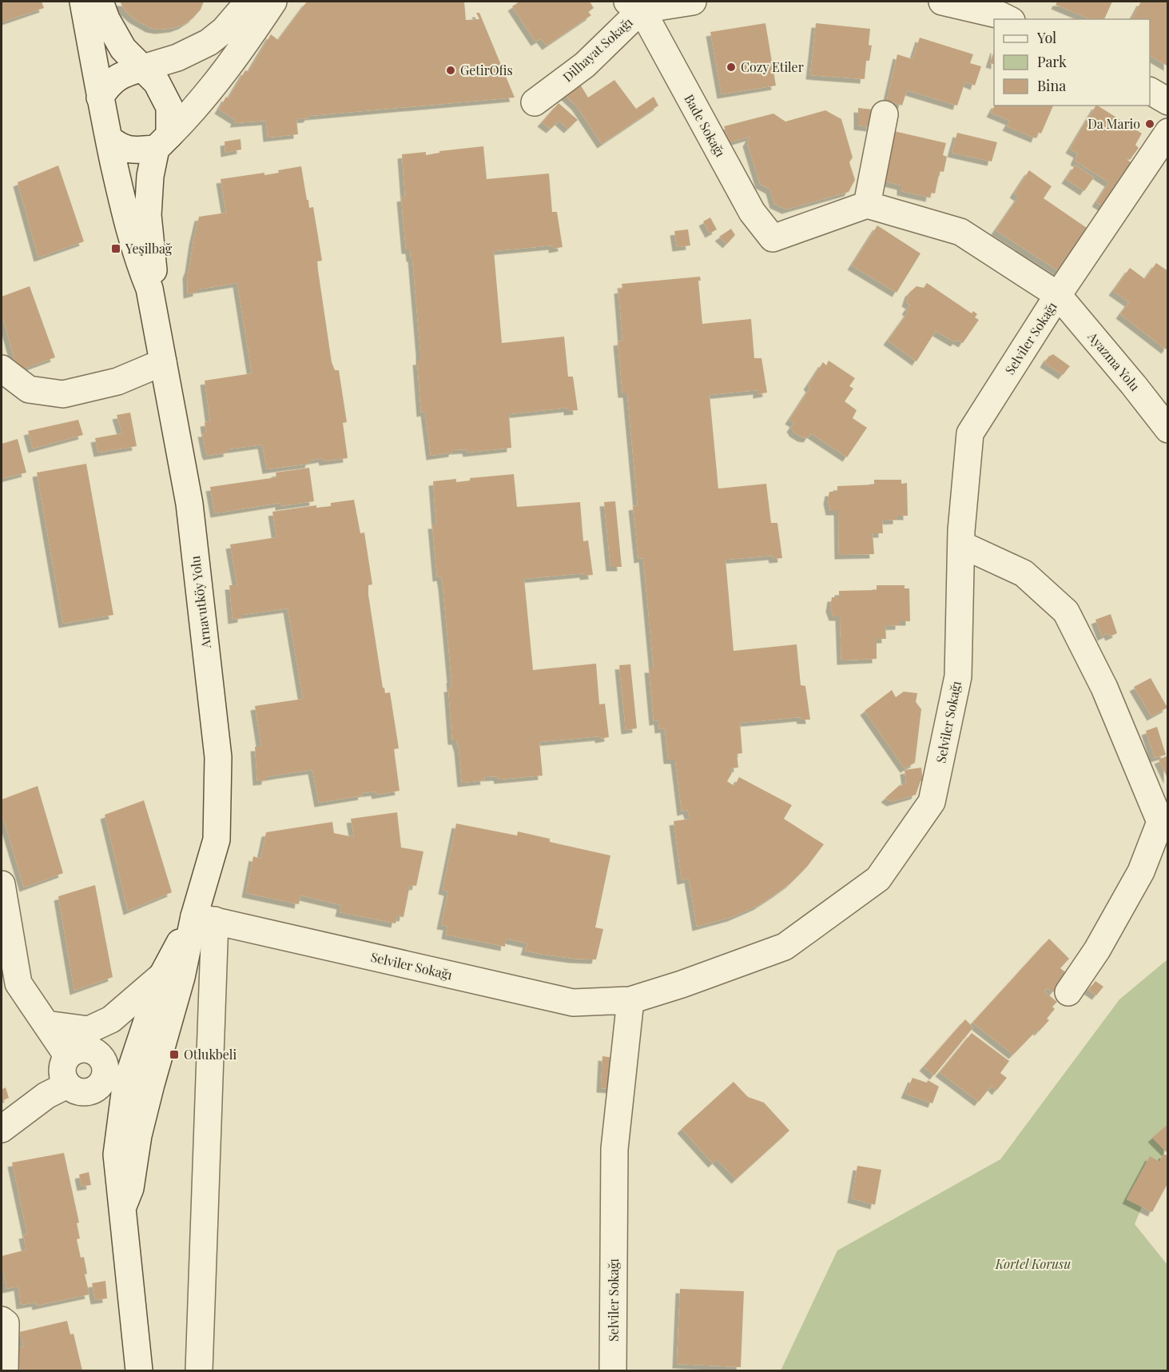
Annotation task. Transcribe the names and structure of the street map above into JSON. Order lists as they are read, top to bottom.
{
  "streets": {
    "street": [
      "Dilhayat Sokağı",
      "Bade Sokağı",
      "Selviler Sokağı",
      "Ayazma Yolu",
      "Arnavutköy Yolu"
    ]
  },
  "crossings": [
    ["Dilhayat Sokağı", "Bade Sokağı"],
    ["Bade Sokağı", "Ayazma Yolu"],
    ["Selviler Sokağı", "Ayazma Yolu"],
    ["Selviler Sokağı", "Arnavutköy Yolu"]
  ],
  "parks": ["Kortel Korusu"],
  "places": {
    "other": ["Cozy Etiler", "GetirOfis", "Da Mario"],
    "transit": ["Yeşilbağ", "Otlukbeli"]
  },
  "legend": ["Yol", "Park", "Bina"]
}
